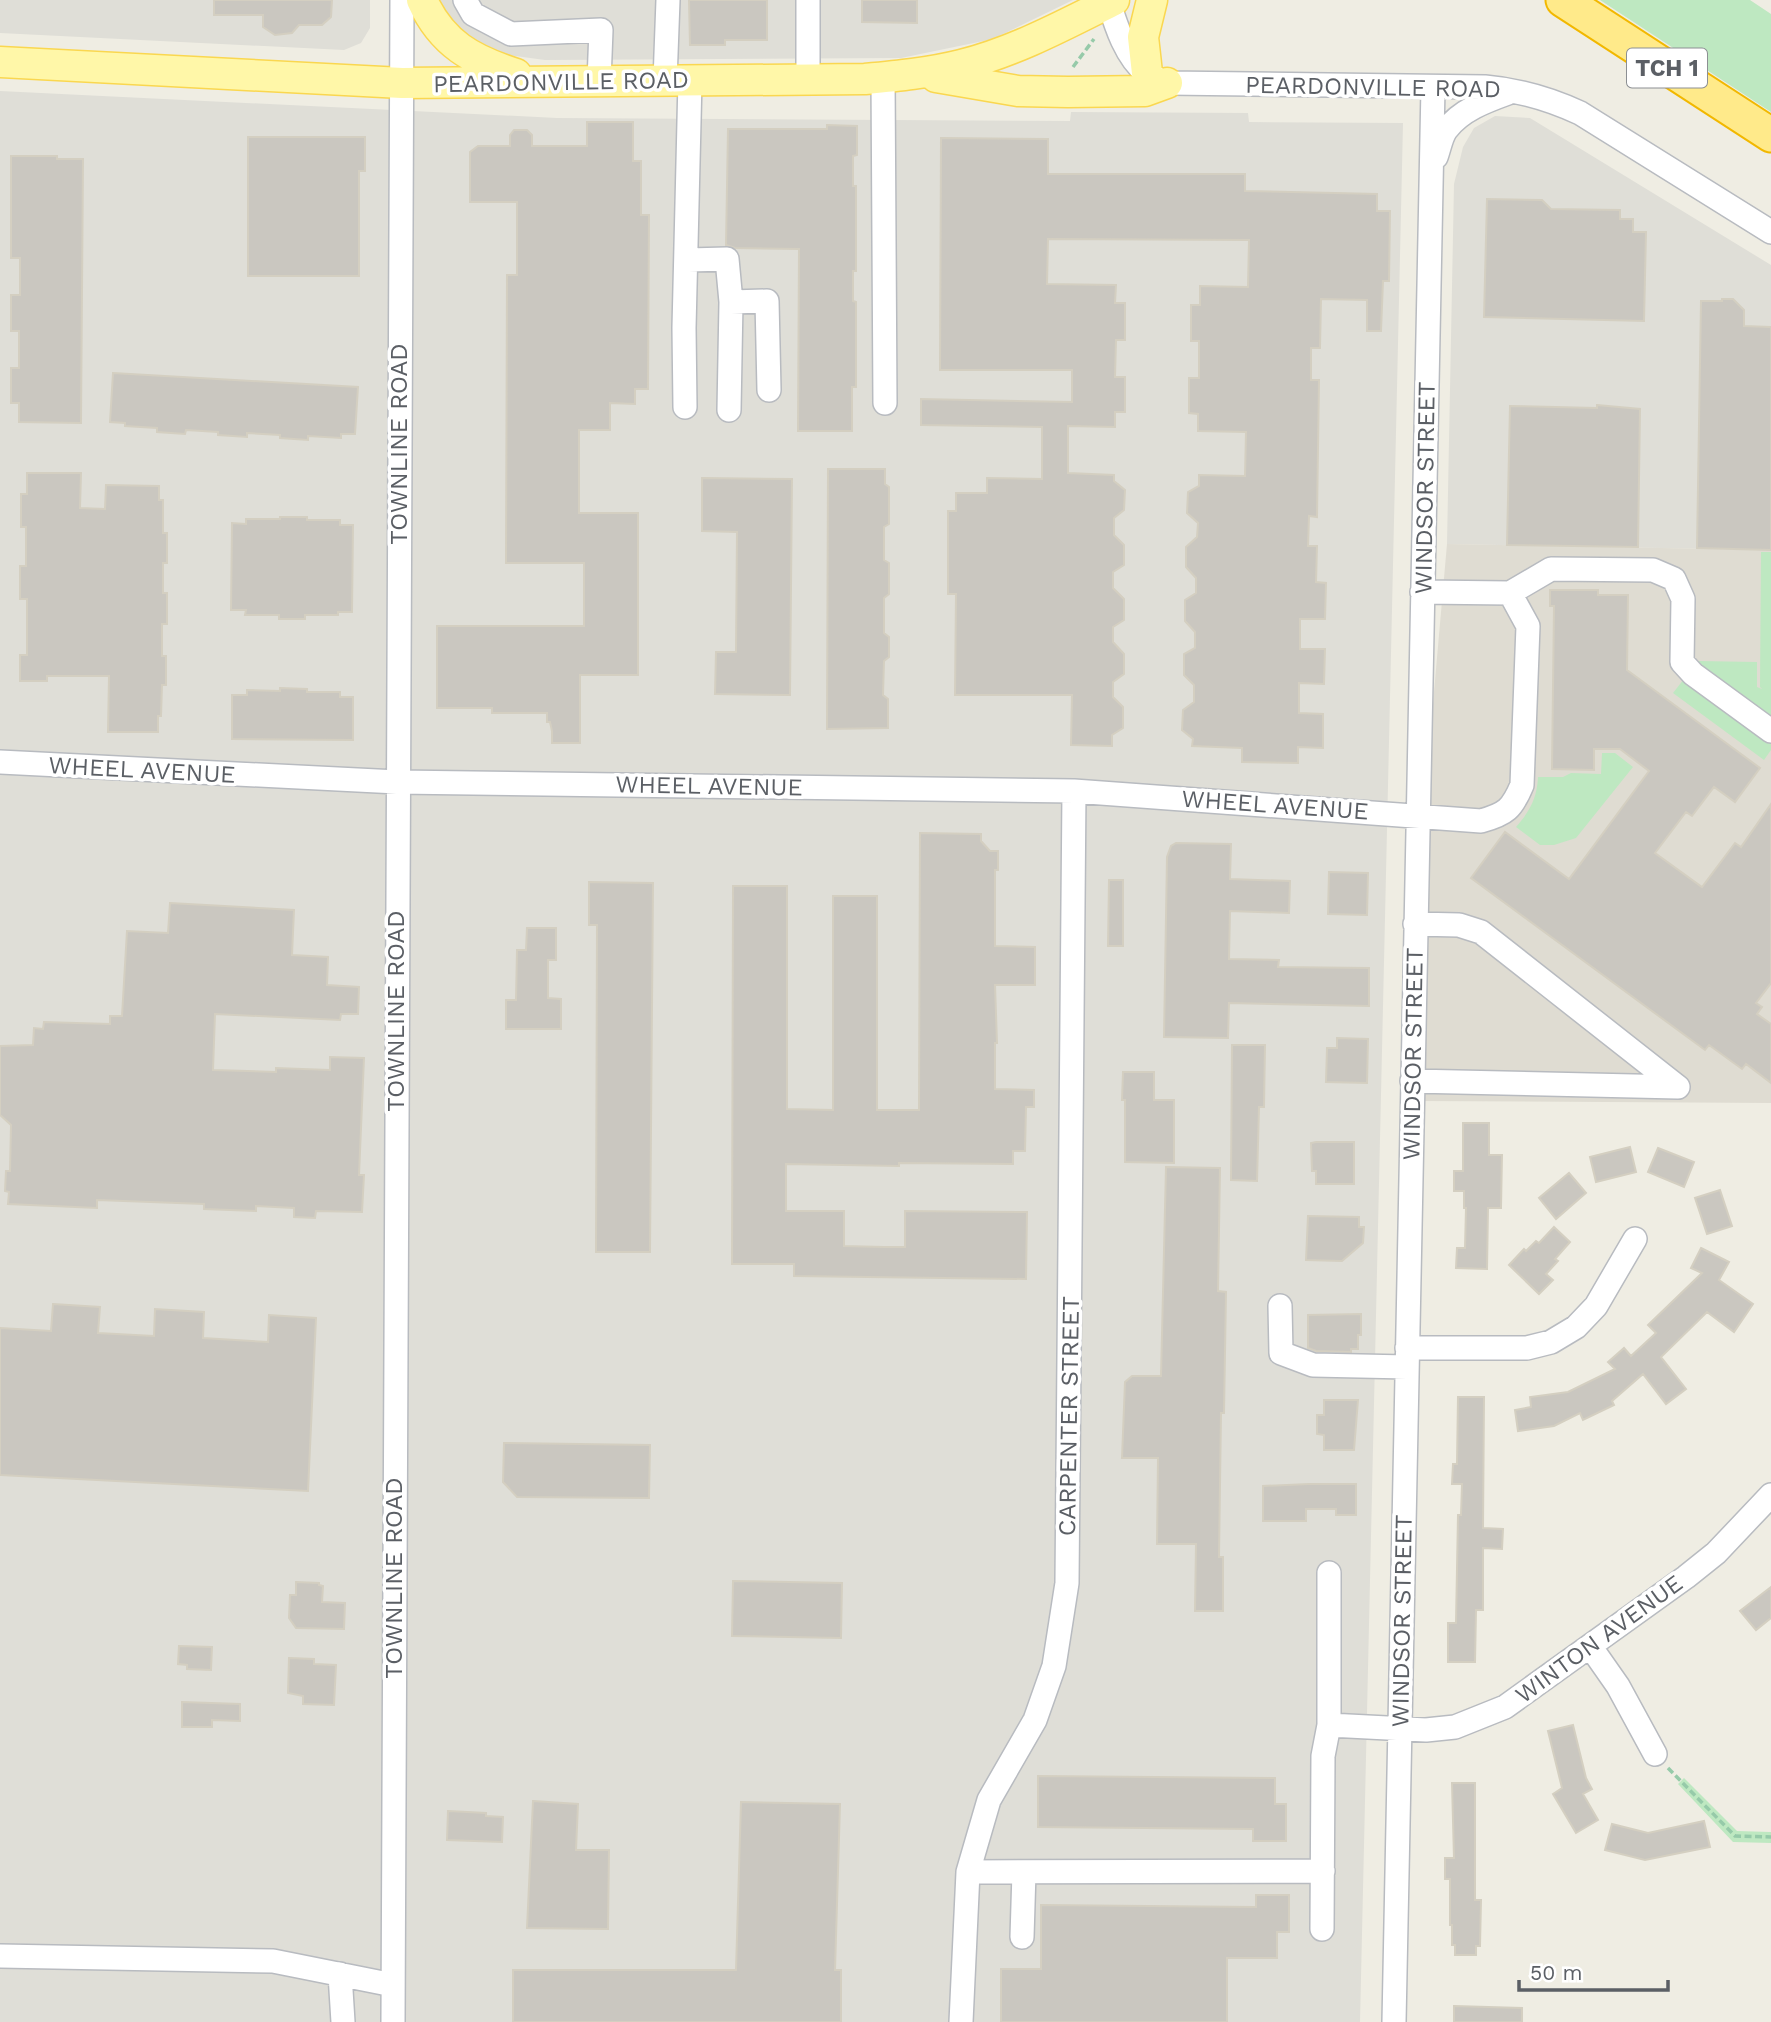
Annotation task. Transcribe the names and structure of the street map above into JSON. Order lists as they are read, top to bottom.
{
  "streets": {
    "highway": ["TCH 1"],
    "main road": ["PEARDONVILLE ROAD"],
    "street": [
      "TOWNLINE ROAD",
      "WINDSOR STREET",
      "WHEEL AVENUE",
      "CARPENTER STREET",
      "WINTON AVENUE"
    ]
  },
  "crossings": [
    ["PEARDONVILLE ROAD", "TOWNLINE ROAD"],
    ["PEARDONVILLE ROAD", "WINDSOR STREET"],
    ["TOWNLINE ROAD", "WHEEL AVENUE"],
    ["WINDSOR STREET", "WHEEL AVENUE"],
    ["WINDSOR STREET", "WINTON AVENUE"],
    ["WHEEL AVENUE", "CARPENTER STREET"]
  ],
  "scale_bar": "50 m"
}
